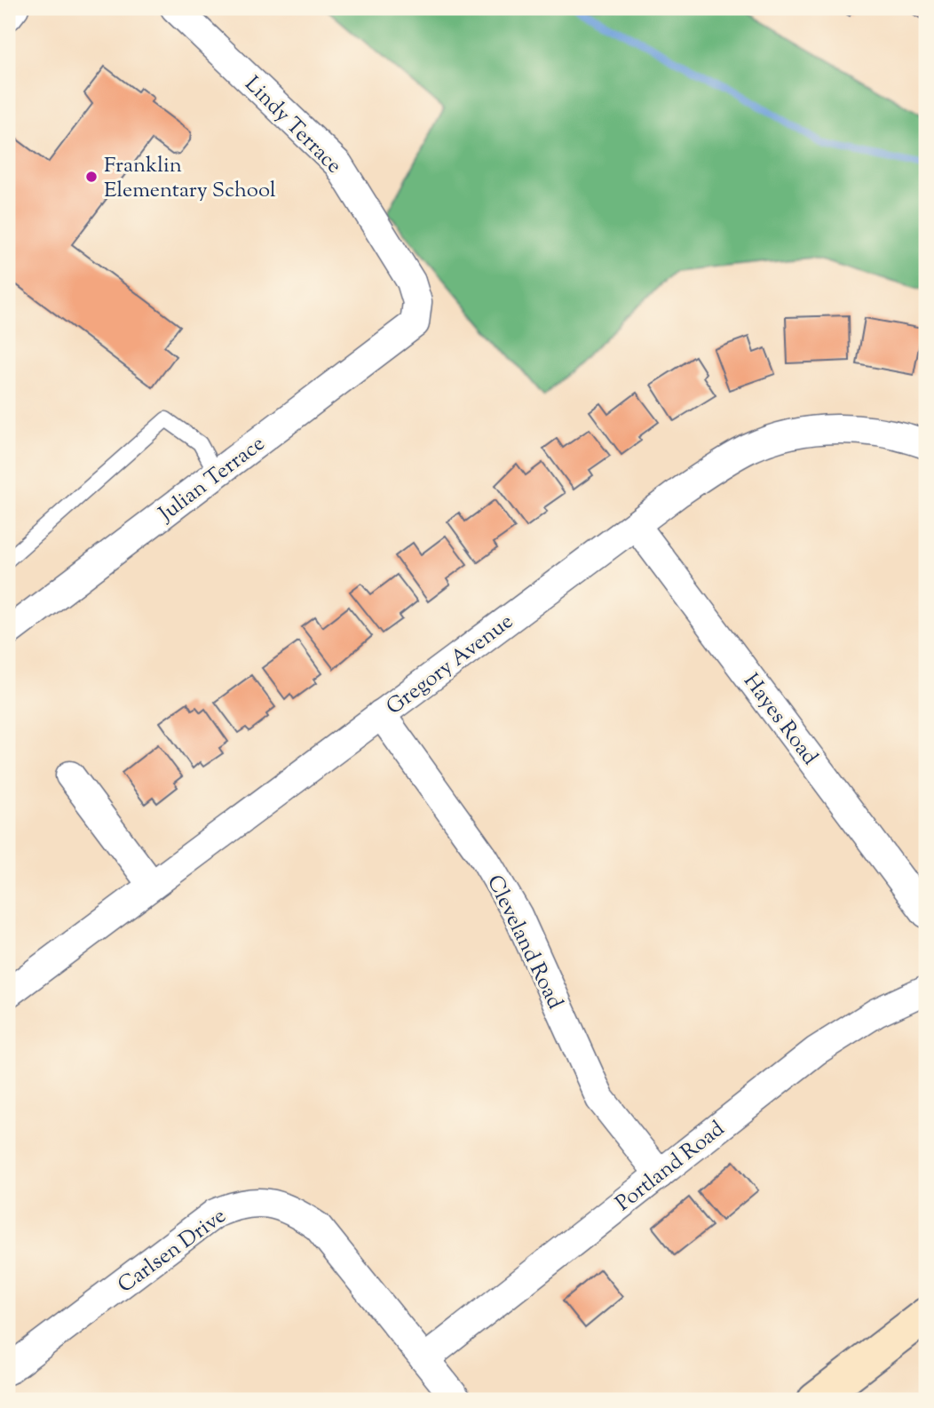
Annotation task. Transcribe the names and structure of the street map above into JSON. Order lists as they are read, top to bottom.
{
  "streets": {
    "street": [
      "Lindy Terrace",
      "Julian Terrace",
      "Gregory Avenue",
      "Hayes Road",
      "Cleveland Road",
      "Portland Road",
      "Carlsen Drive"
    ]
  },
  "crossings": [
    ["Lindy Terrace", "Julian Terrace"],
    ["Gregory Avenue", "Hayes Road"],
    ["Gregory Avenue", "Cleveland Road"],
    ["Cleveland Road", "Portland Road"],
    ["Portland Road", "Carlsen Drive"]
  ],
  "places": ["Franklin Elementary School"]
}
